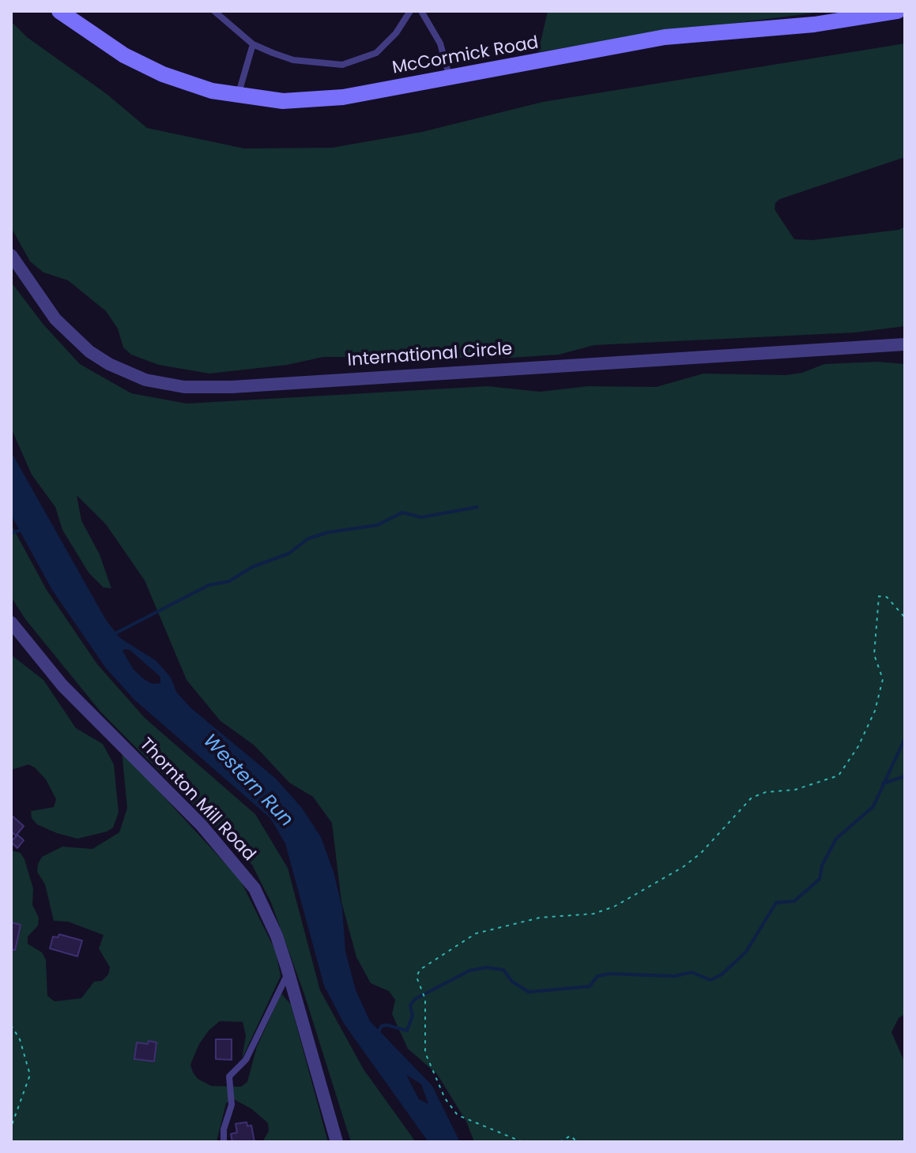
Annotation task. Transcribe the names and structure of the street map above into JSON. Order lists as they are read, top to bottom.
{
  "streets": {
    "main road": ["McCormick Road"],
    "street": ["International Circle", "Thornton Mill Road"]
  },
  "water": ["Western Run"]
}
